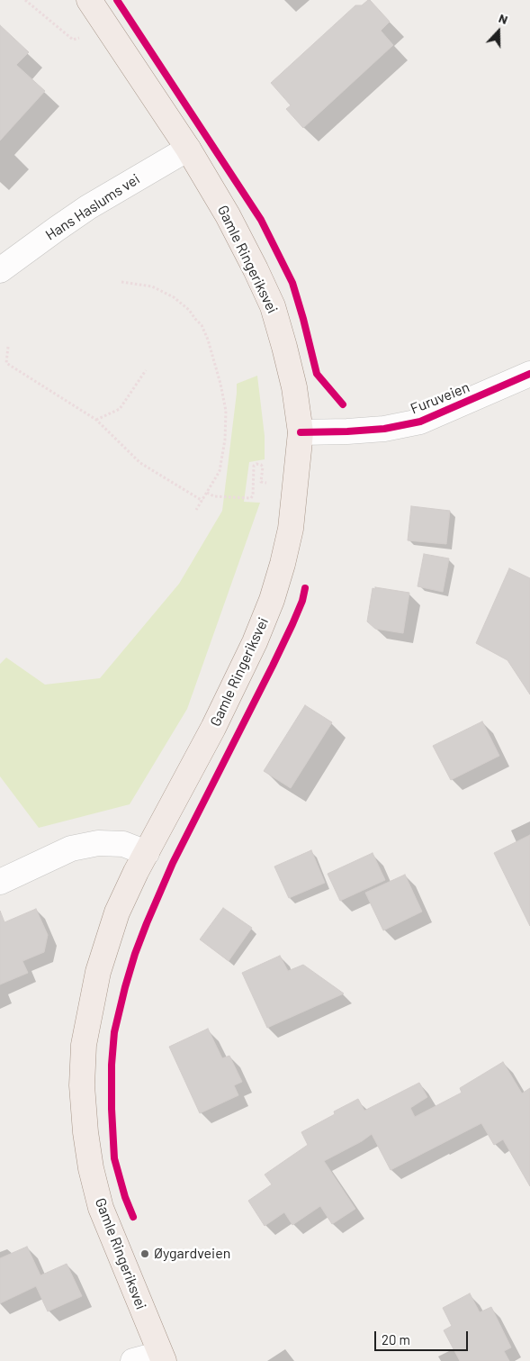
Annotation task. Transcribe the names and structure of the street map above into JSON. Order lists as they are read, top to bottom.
{
  "streets": {
    "main road": ["Gamle Ringeriksvei"],
    "street": ["Hans Haslums vei", "Furuveien"]
  },
  "crossings": [
    ["Hans Haslums vei", "Gamle Ringeriksvei"],
    ["Gamle Ringeriksvei", "Furuveien"]
  ],
  "places": ["Øygardveien"],
  "scale_bar": "20 m",
  "north": "top"
}
